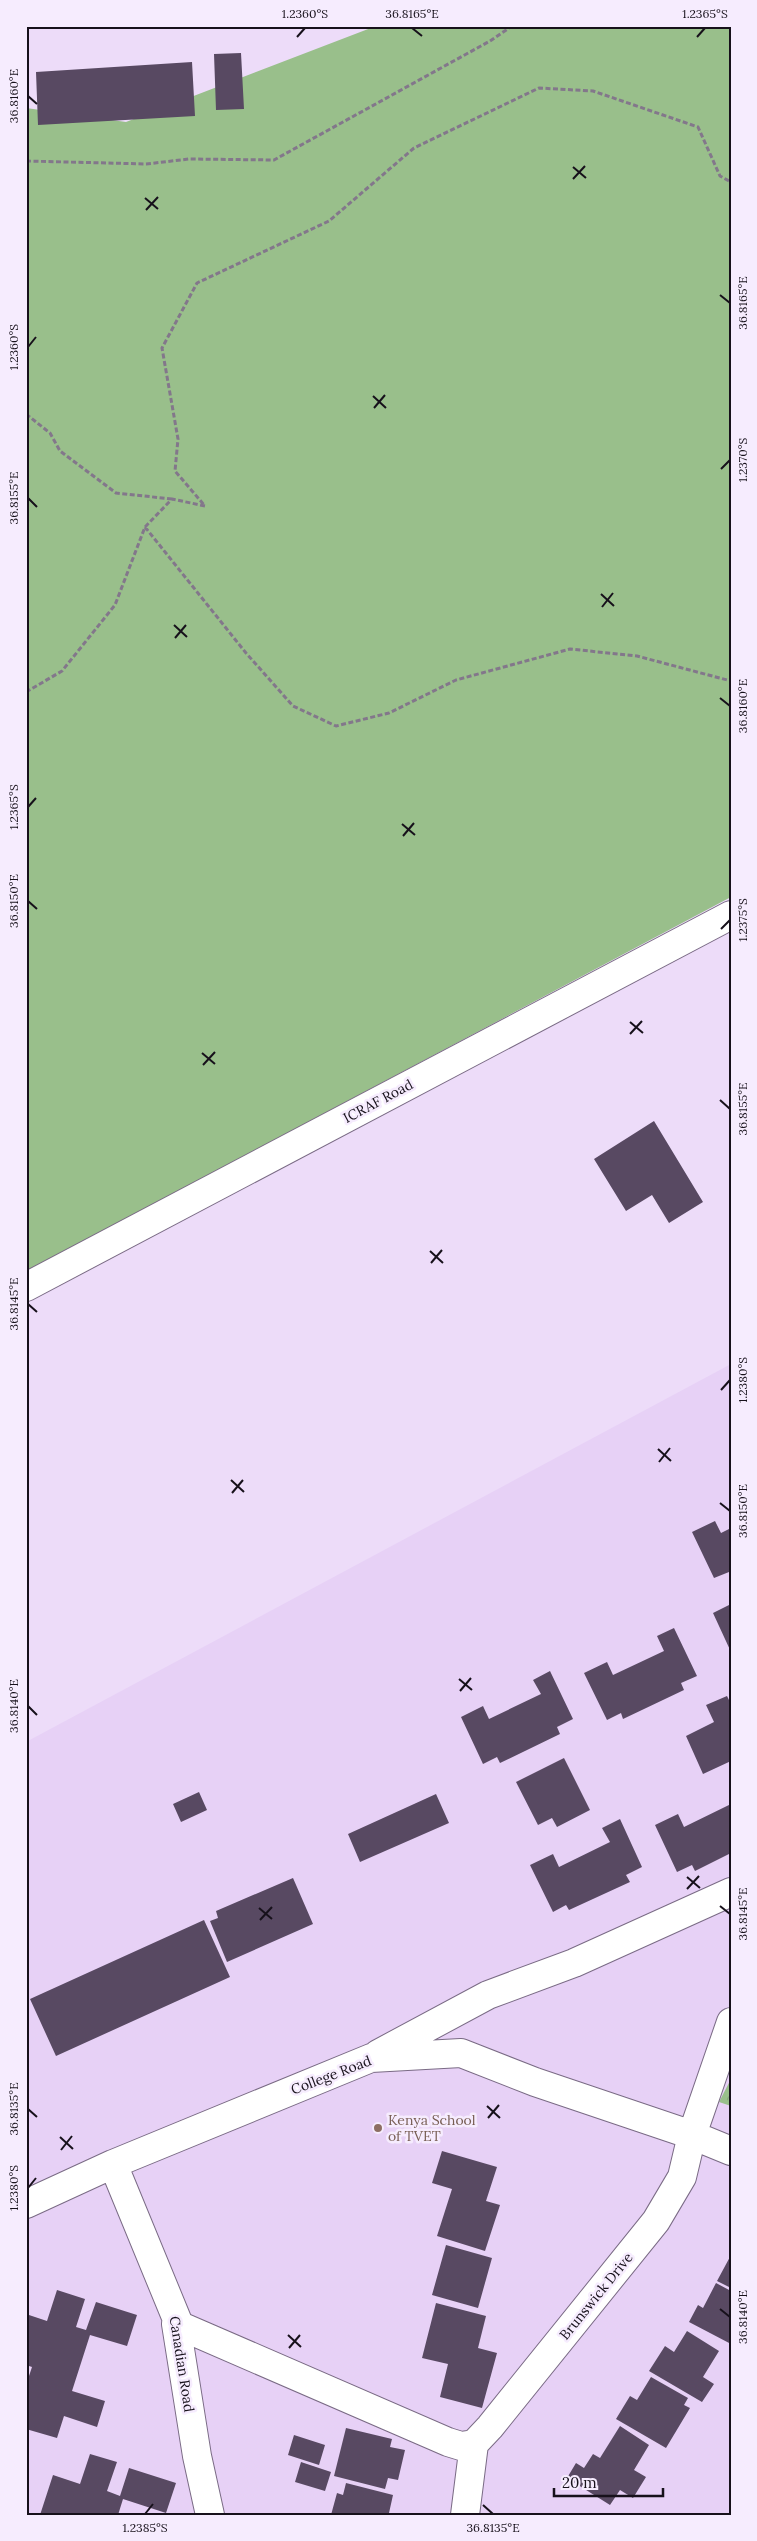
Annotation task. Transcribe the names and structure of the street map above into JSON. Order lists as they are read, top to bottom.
{
  "streets": {
    "street": [
      "ICRAF Road",
      "College Road",
      "Brunswick Drive",
      "Canadian Road"
    ]
  },
  "crossings": [
    ["College Road", "Brunswick Drive"],
    ["College Road", "Canadian Road"]
  ],
  "places": ["Kenya School of TVET"],
  "scale_bar": "20 m",
  "coordinates": [
    "1.2360°S",
    "36.8165°E",
    "1.2365°S",
    "36.8160°E",
    "1.2370°S",
    "36.8155°E",
    "36.8150°E",
    "1.2375°S",
    "36.8145°E",
    "1.2380°S",
    "36.8140°E",
    "36.8135°E",
    "1.2385°S"
  ]
}
